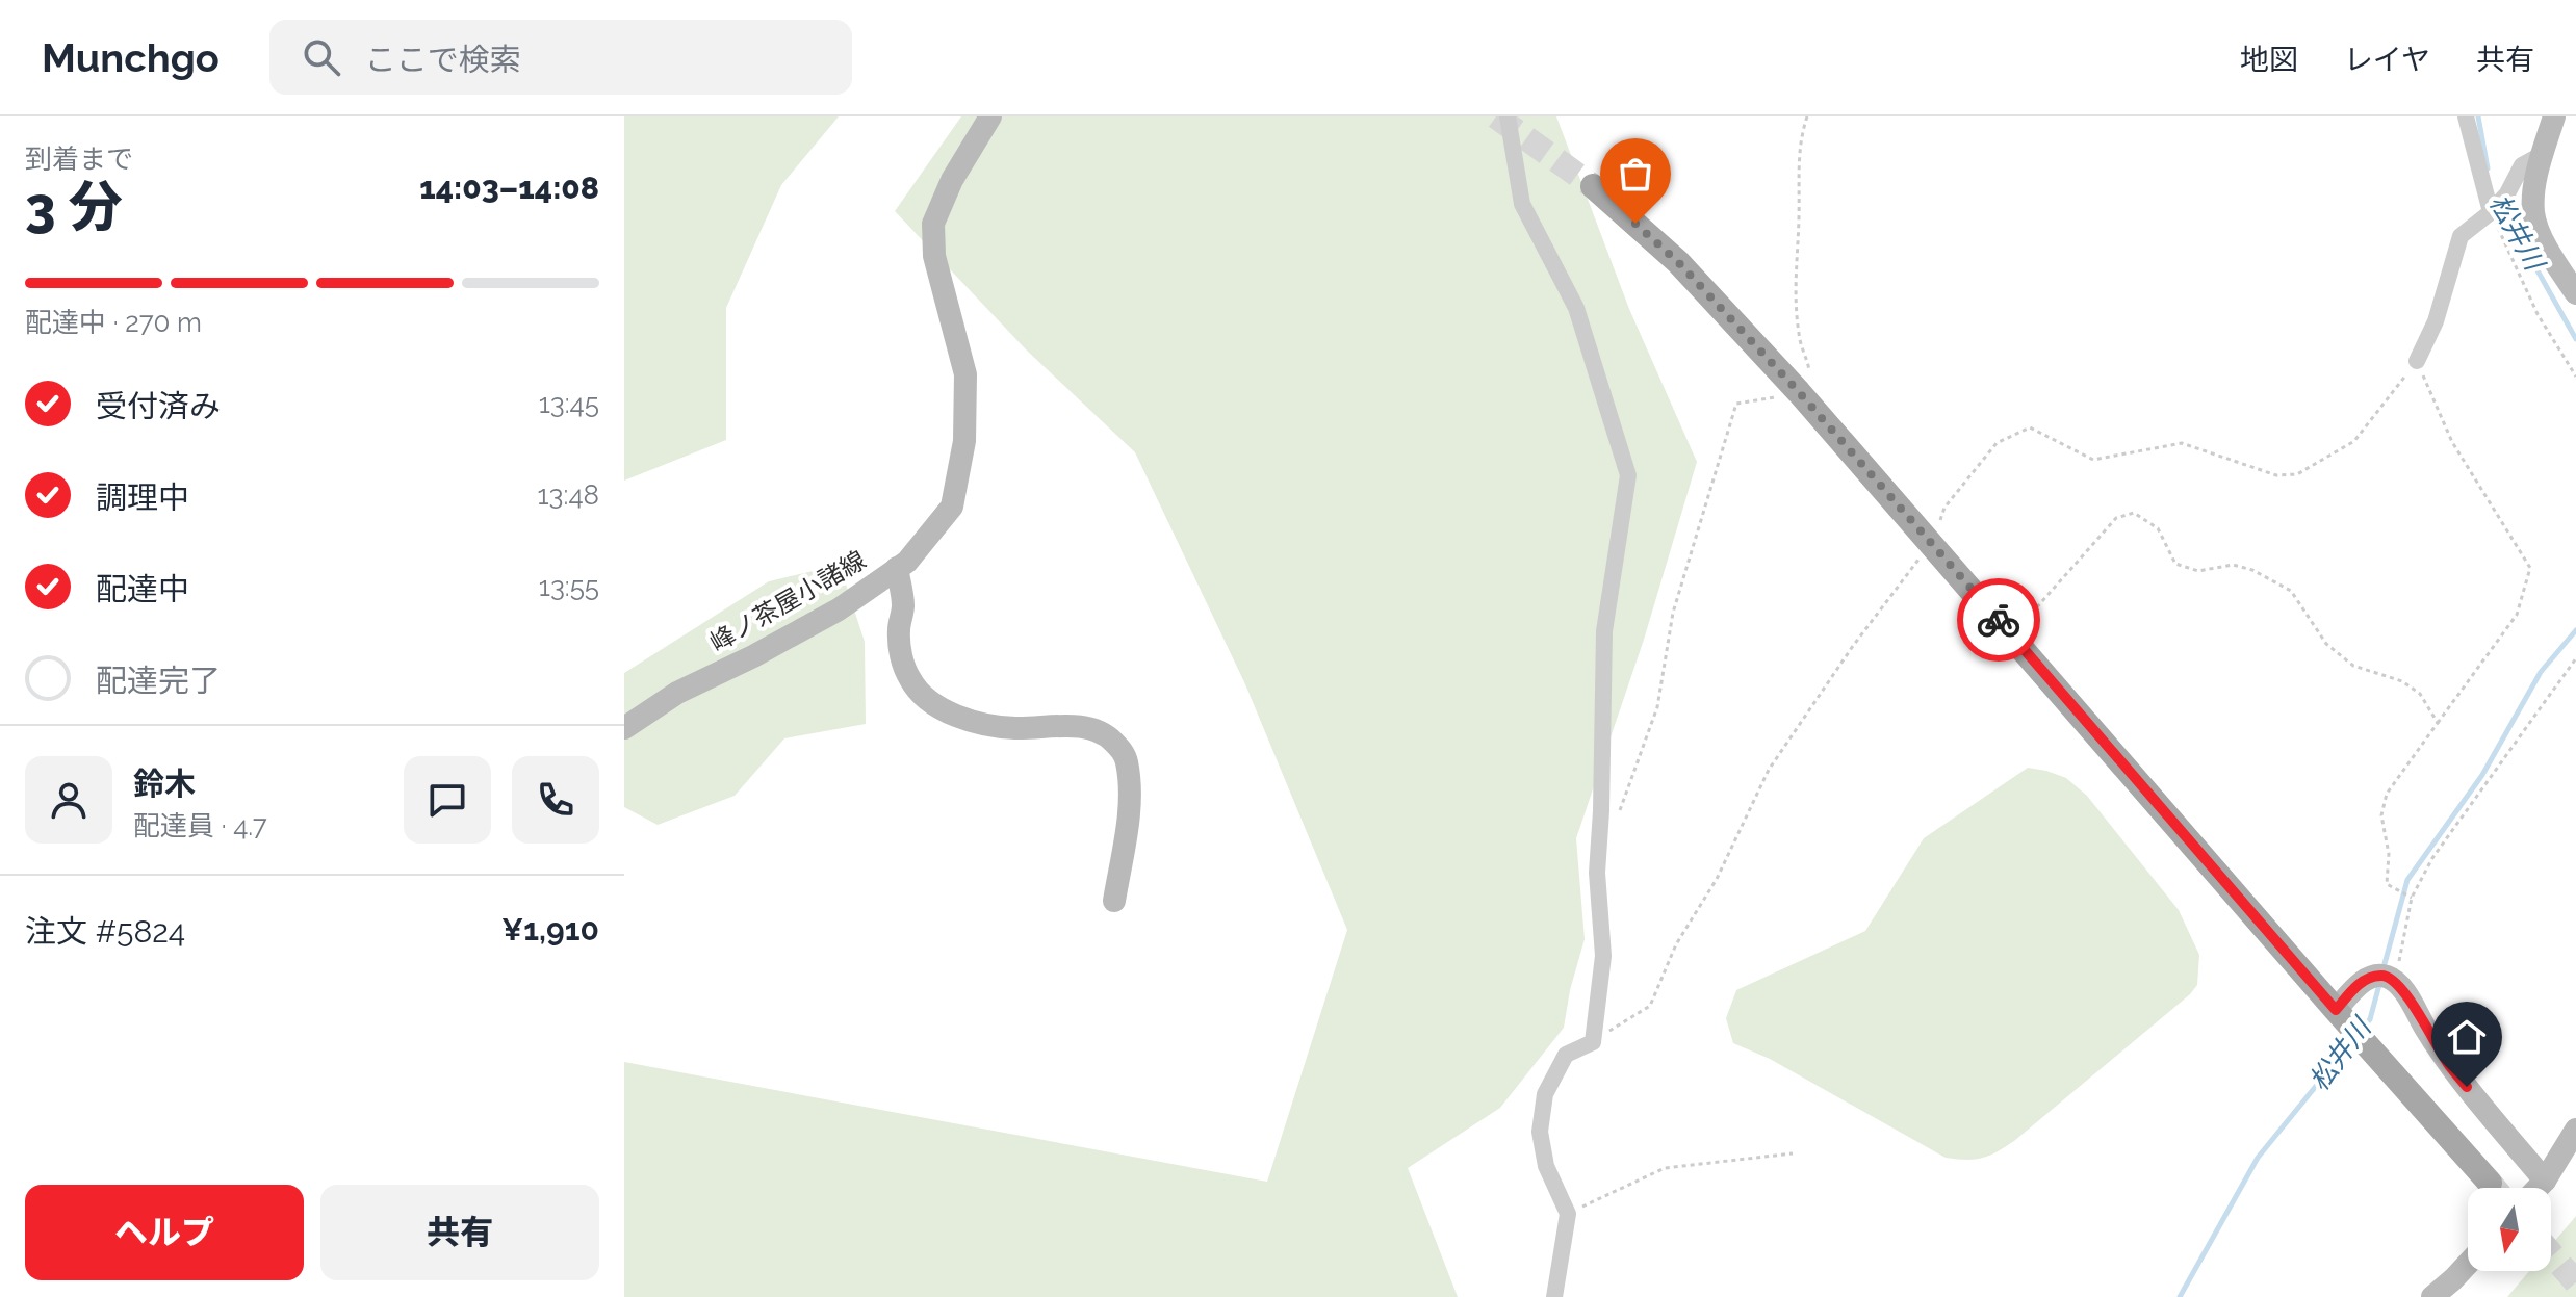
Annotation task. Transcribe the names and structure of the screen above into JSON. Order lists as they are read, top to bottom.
{
  "streets": {
    "street": ["峰ノ茶屋小諸線"]
  },
  "water": ["松井川"],
  "north": "bottom",
  "page": {
    "header": "Munchgo",
    "search": "ここで検索",
    "nav": ["地図", "レイヤ", "共有"],
    "heading": ["3 分", "到着まで", "14:03–14:08"],
    "panel": [
      "鈴木",
      "配達員 · 4.7",
      "注文 #5824",
      "¥1,910"
    ],
    "bar": "配達中 · 270 m",
    "list": [
      ["受付済み", "13:45"],
      ["調理中", "13:48"],
      ["配達中", "13:55"],
      "配達完了"
    ],
    "buttons": ["ヘルプ", "共有"]
  }
}
